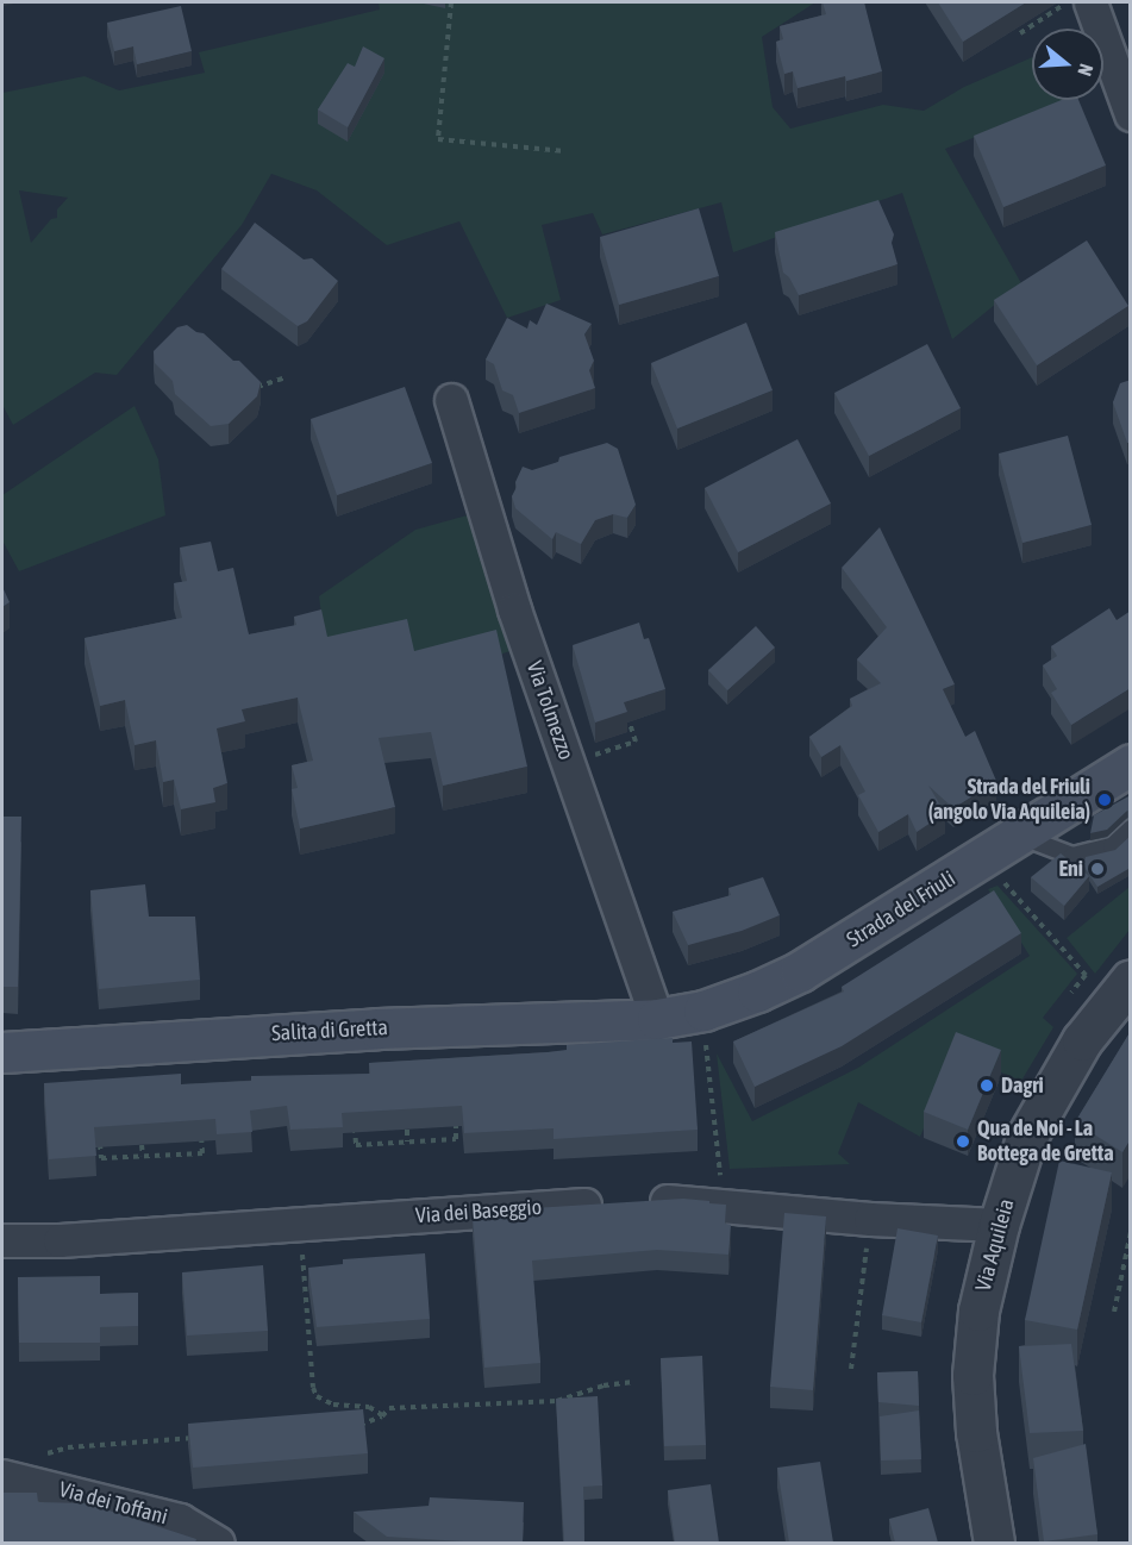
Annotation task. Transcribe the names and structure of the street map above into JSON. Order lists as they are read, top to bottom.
{
  "streets": {
    "main road": ["Strada del Friuli", "Salita di Gretta"],
    "street": [
      "Via Tolmezzo",
      "Via dei Baseggio",
      "Via Aquileia",
      "Via dei Toffani"
    ]
  },
  "crossings": [
    ["Via Tolmezzo", "Strada del Friuli"],
    ["Via Tolmezzo", "Salita di Gretta"],
    ["Strada del Friuli", "Salita di Gretta"],
    ["Via dei Baseggio", "Via Aquileia"]
  ],
  "places": [
    "Strada del Friuli (angolo Via Aquileia)",
    "Eni",
    "Dagri",
    "Qua de Noi - La Bottega de Gretta"
  ],
  "north": "right"
}
